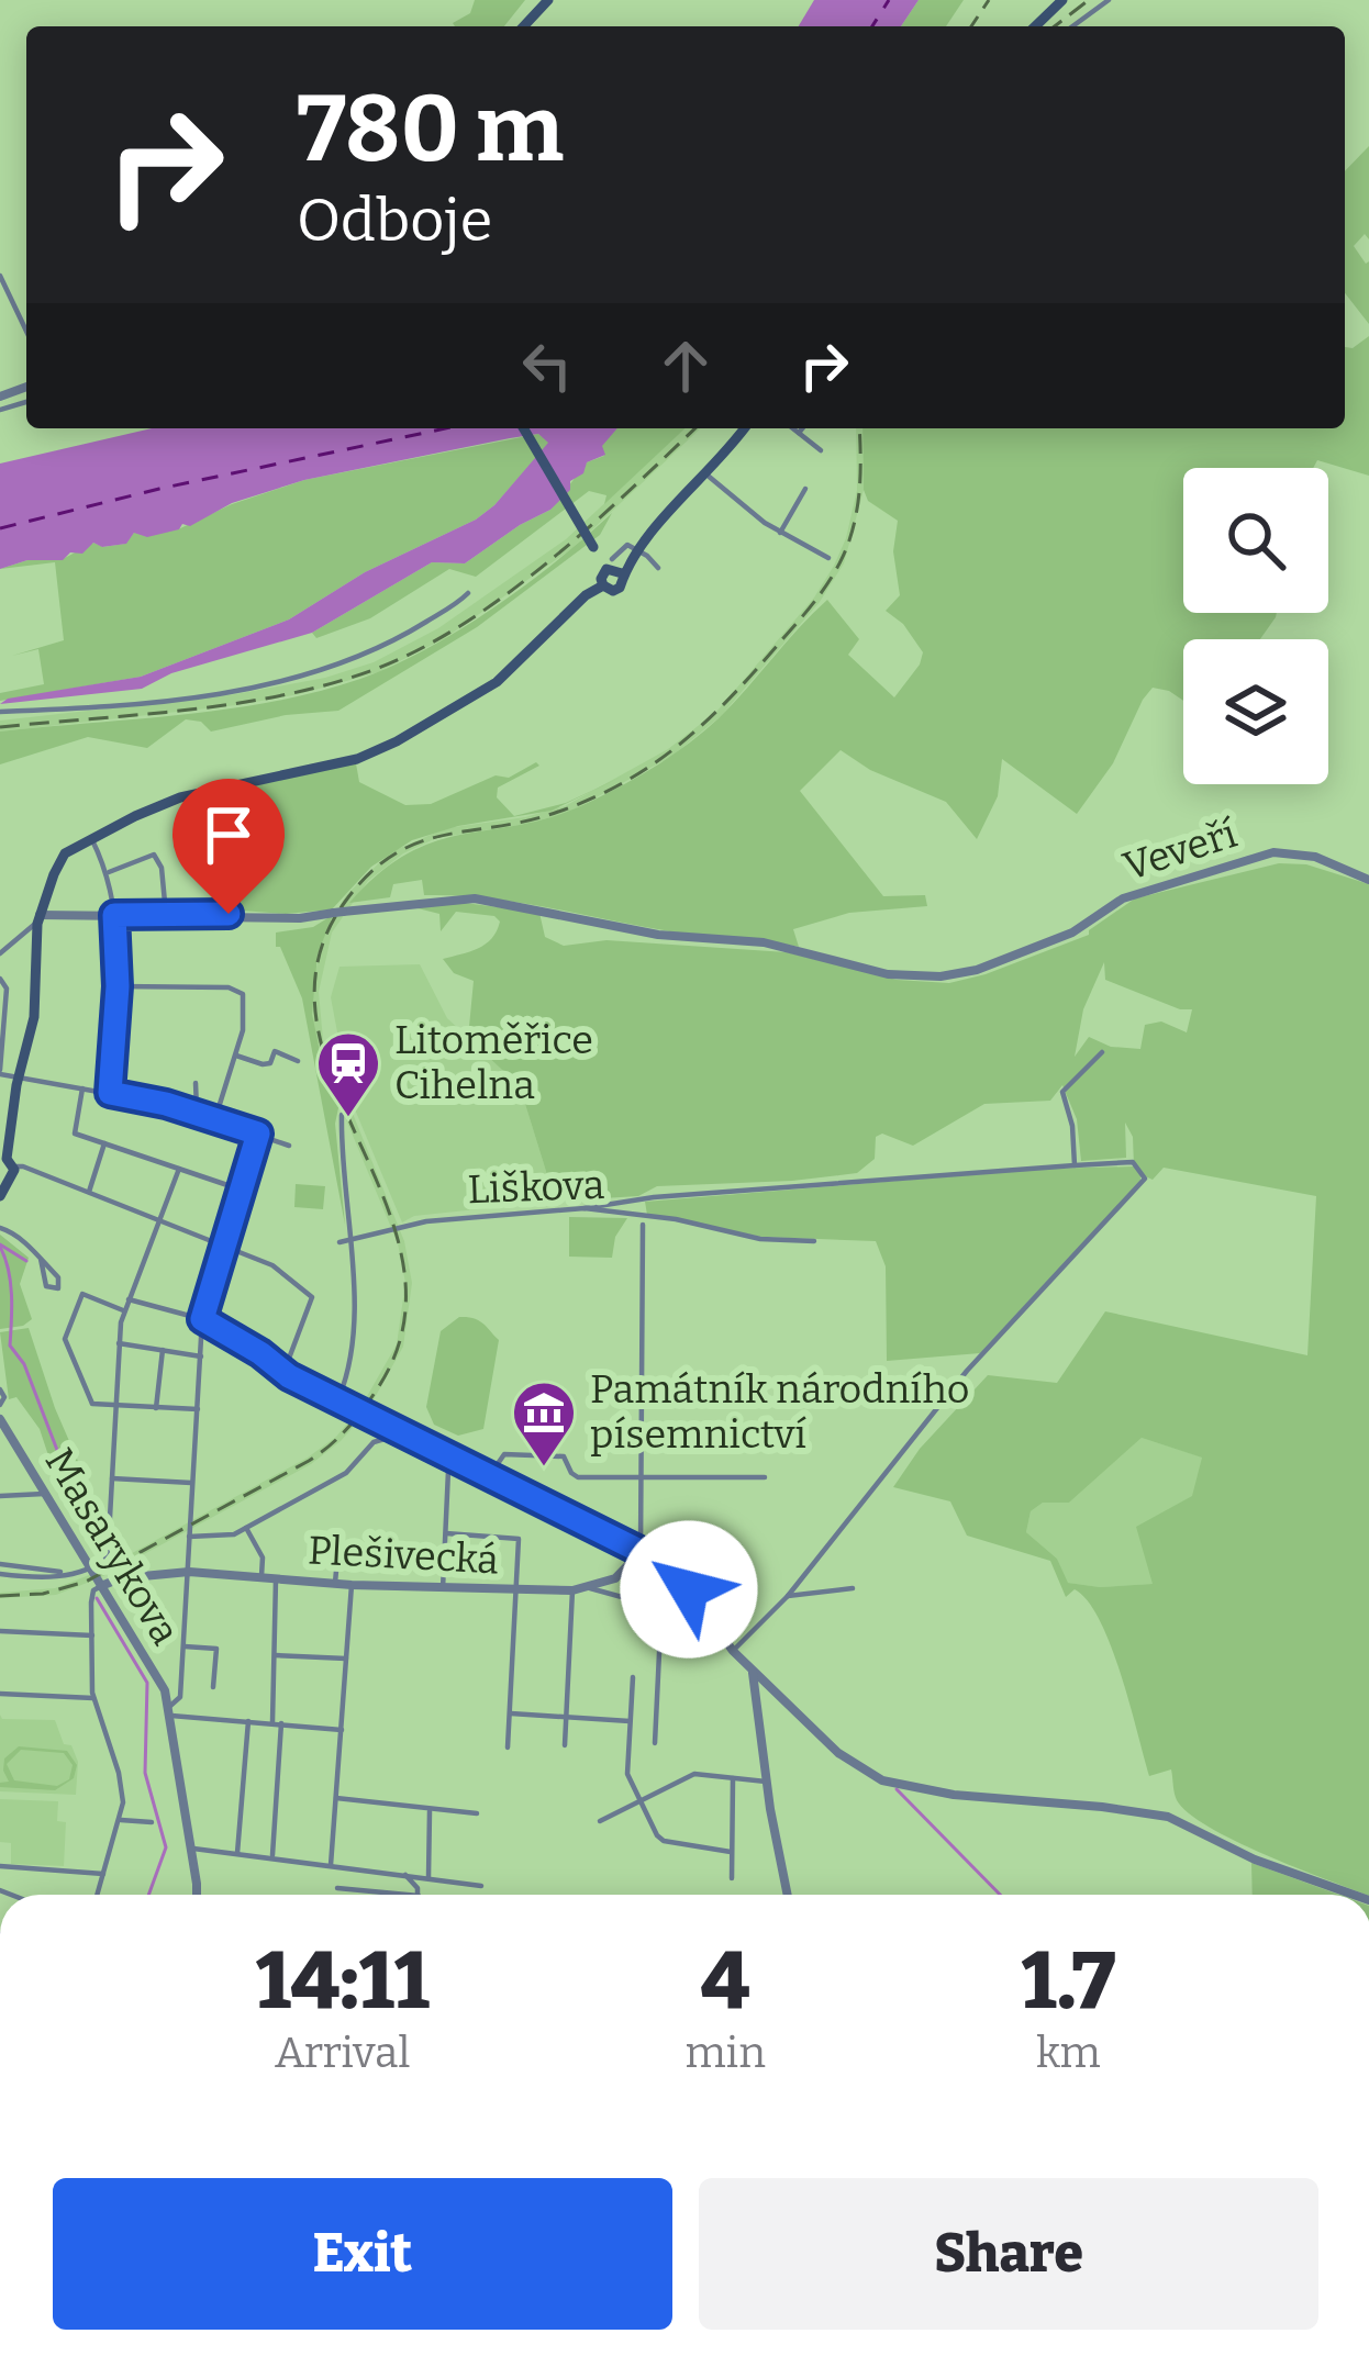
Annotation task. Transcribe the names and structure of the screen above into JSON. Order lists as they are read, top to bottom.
{
  "streets": {
    "street": [
      "Veveří",
      "Liškova",
      "Masarykova",
      "Plešivecká"
    ]
  },
  "crossings": [
    ["Masarykova", "Plešivecká"]
  ],
  "places": {
    "station": ["Litoměřice Cihelna"],
    "museum": ["Památník národního písemnictví"]
  },
  "page": {
    "turn": ["780 m", "Odboje"],
    "eta": [
      "14:11",
      "Arrival",
      "4",
      "min",
      "1.7",
      "km"
    ],
    "buttons": ["Exit", "Share"]
  }
}
